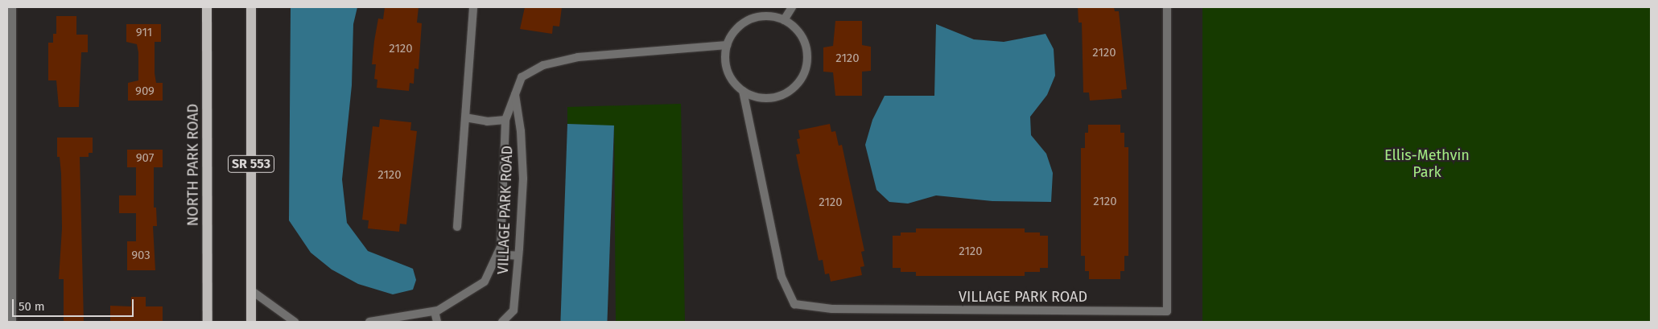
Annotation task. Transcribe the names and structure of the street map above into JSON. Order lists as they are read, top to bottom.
{
  "streets": {
    "main road": ["SR 553", "NORTH PARK ROAD"],
    "street": ["VILLAGE PARK ROAD"]
  },
  "parks": ["Ellis-Methvin Park"],
  "house_numbers": [
    "911",
    "2120",
    "2120",
    "2120",
    "909",
    "907",
    "2120",
    "2120",
    "2120",
    "2120",
    "903"
  ],
  "scale_bar": "50 m"
}
